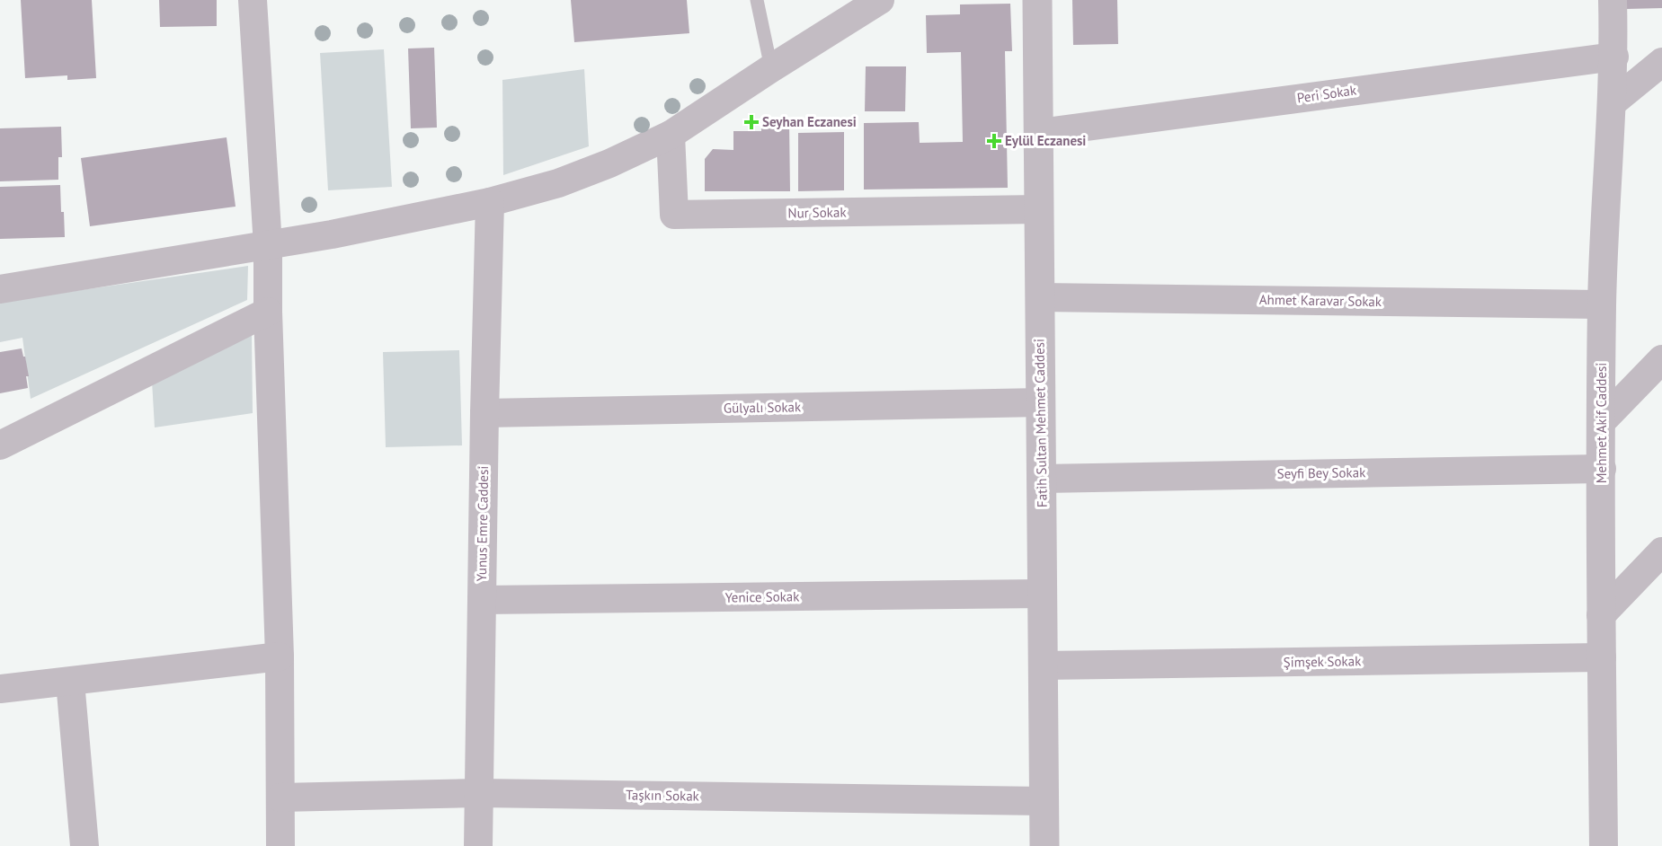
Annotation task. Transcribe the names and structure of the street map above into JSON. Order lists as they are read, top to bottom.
{
  "streets": {
    "street": [
      "Peri Sokak",
      "Nur Sokak",
      "Ahmet Karavar Sokak",
      "Gülyalı Sokak",
      "Fatih Sultan Mehmet Caddesi",
      "Mehmet Akif Caddesi",
      "Seyfi Bey Sokak",
      "Yunus Emre Caddesi",
      "Yenice Sokak",
      "Şimşek Sokak",
      "Taşkın Sokak"
    ]
  },
  "crossings": [
    ["Peri Sokak", "Fatih Sultan Mehmet Caddesi"],
    ["Peri Sokak", "Mehmet Akif Caddesi"],
    ["Nur Sokak", "Fatih Sultan Mehmet Caddesi"],
    ["Ahmet Karavar Sokak", "Fatih Sultan Mehmet Caddesi"],
    ["Ahmet Karavar Sokak", "Mehmet Akif Caddesi"],
    ["Gülyalı Sokak", "Fatih Sultan Mehmet Caddesi"],
    ["Gülyalı Sokak", "Yunus Emre Caddesi"],
    ["Fatih Sultan Mehmet Caddesi", "Seyfi Bey Sokak"],
    ["Fatih Sultan Mehmet Caddesi", "Yenice Sokak"],
    ["Fatih Sultan Mehmet Caddesi", "Şimşek Sokak"],
    ["Fatih Sultan Mehmet Caddesi", "Taşkın Sokak"],
    ["Mehmet Akif Caddesi", "Seyfi Bey Sokak"],
    ["Mehmet Akif Caddesi", "Şimşek Sokak"],
    ["Yunus Emre Caddesi", "Yenice Sokak"],
    ["Yunus Emre Caddesi", "Taşkın Sokak"]
  ],
  "places": {
    "health": ["Seyhan Eczanesi", "Eylül Eczanesi"]
  }
}
